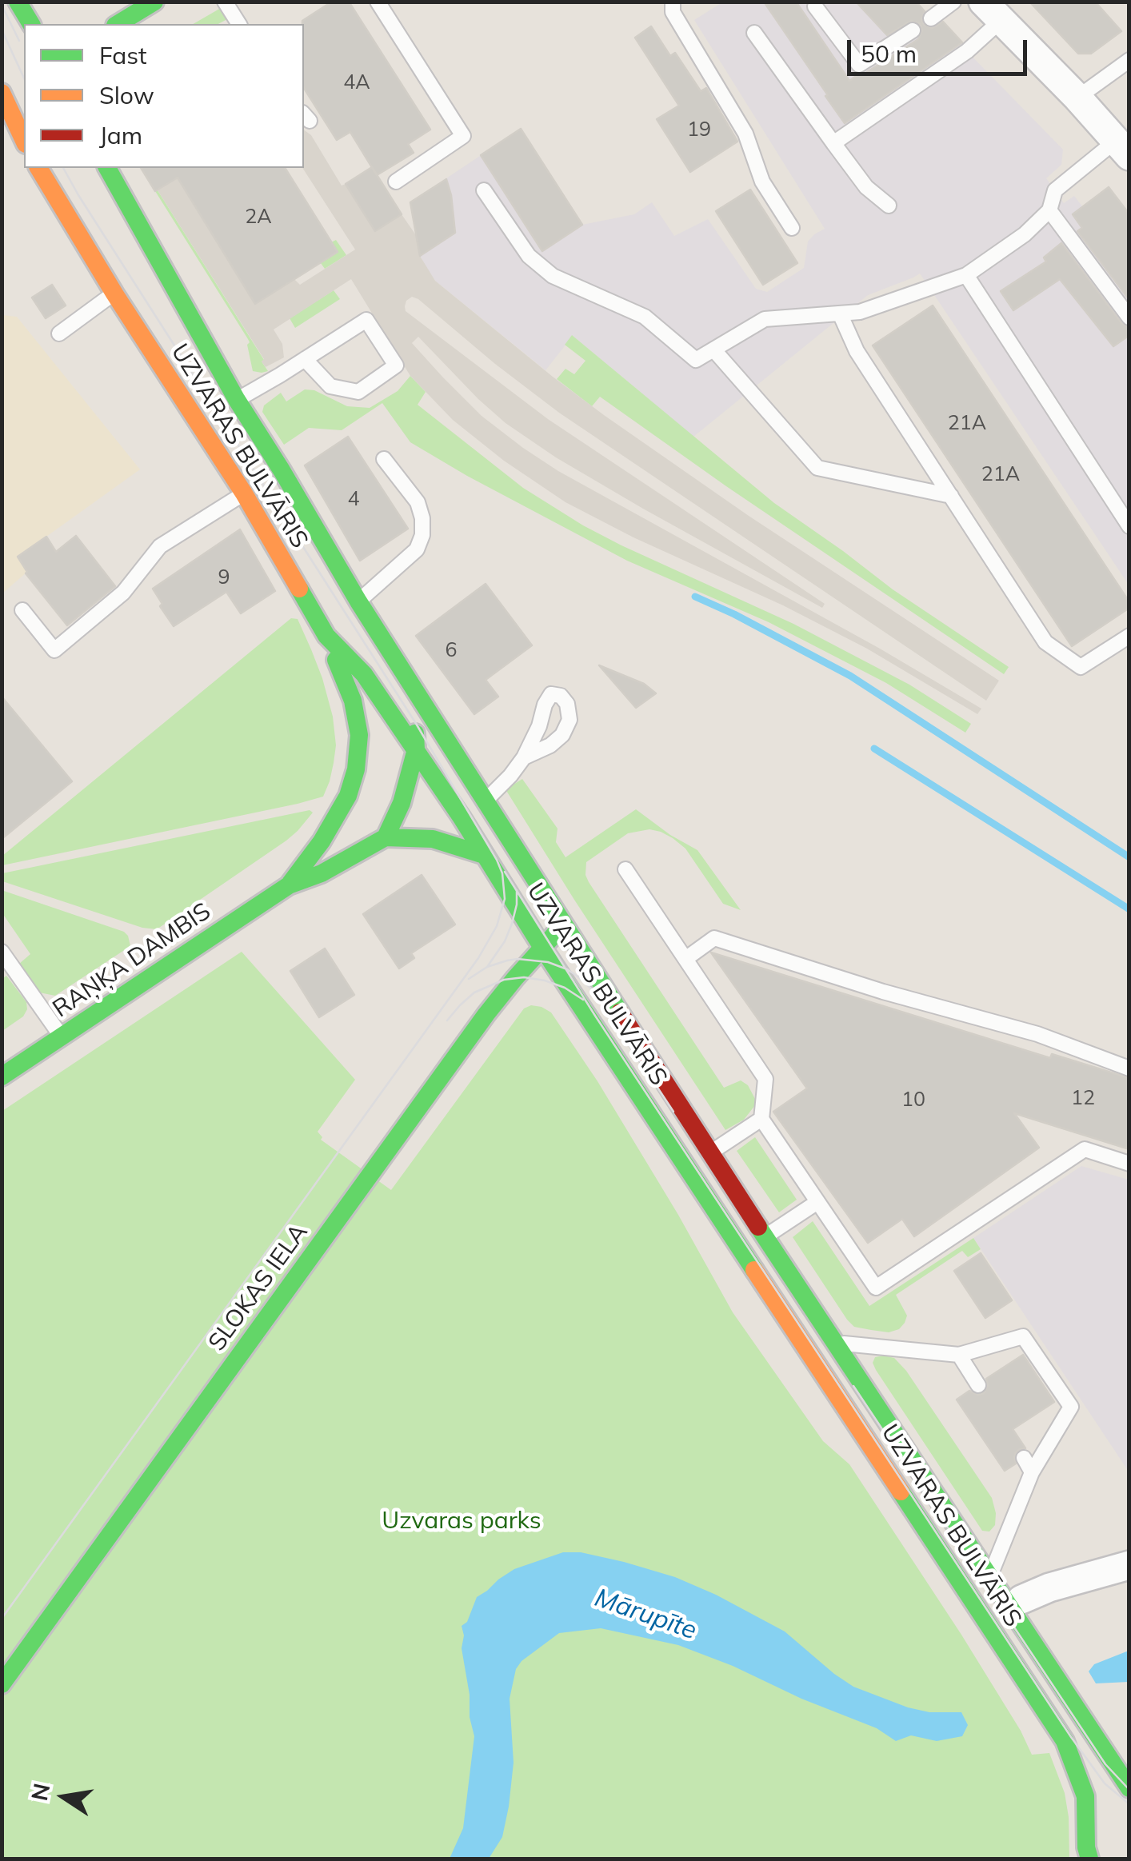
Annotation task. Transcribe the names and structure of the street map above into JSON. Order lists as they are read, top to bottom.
{
  "streets": {
    "main road": ["UZVARAS BULVĀRIS", "RAŅĶA DAMBIS", "SLOKAS IELA"]
  },
  "crossings": [
    ["UZVARAS BULVĀRIS", "RAŅĶA DAMBIS"],
    ["UZVARAS BULVĀRIS", "SLOKAS IELA"]
  ],
  "water": ["Mārupīte"],
  "parks": ["Uzvaras parks"],
  "house_numbers": [
    "4A",
    "19",
    "2A",
    "21A",
    "21A",
    "4",
    "9",
    "6",
    "12",
    "10"
  ],
  "legend": ["Fast", "Slow", "Jam"],
  "scale_bar": "50 m",
  "north": "left"
}
